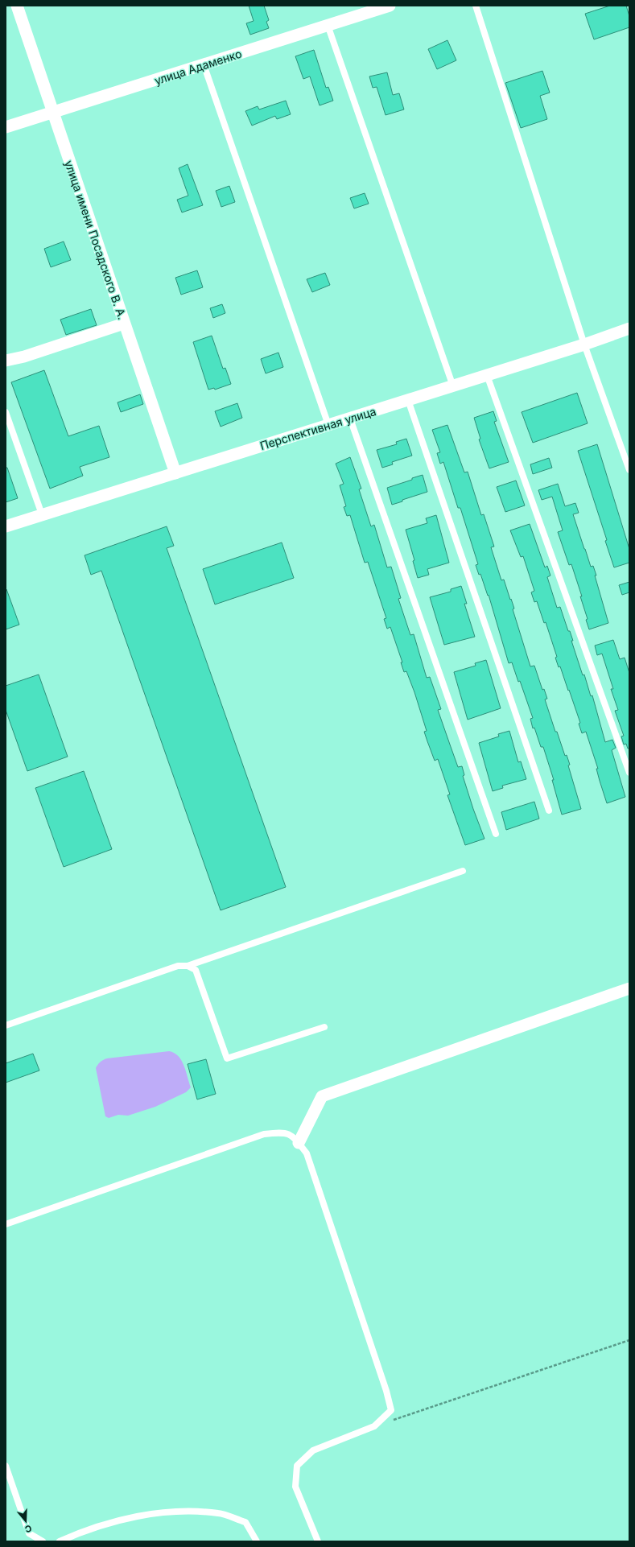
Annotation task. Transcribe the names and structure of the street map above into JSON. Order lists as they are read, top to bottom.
{
  "streets": {
    "street": ["улица Адаменко", "улица имени Посадского В. А.", "Перспективная улица"]
  },
  "crossings": [
    ["улица Адаменко", "улица имени Посадского В. А."],
    ["улица имени Посадского В. А.", "Перспективная улица"]
  ],
  "north": "bottom"
}
